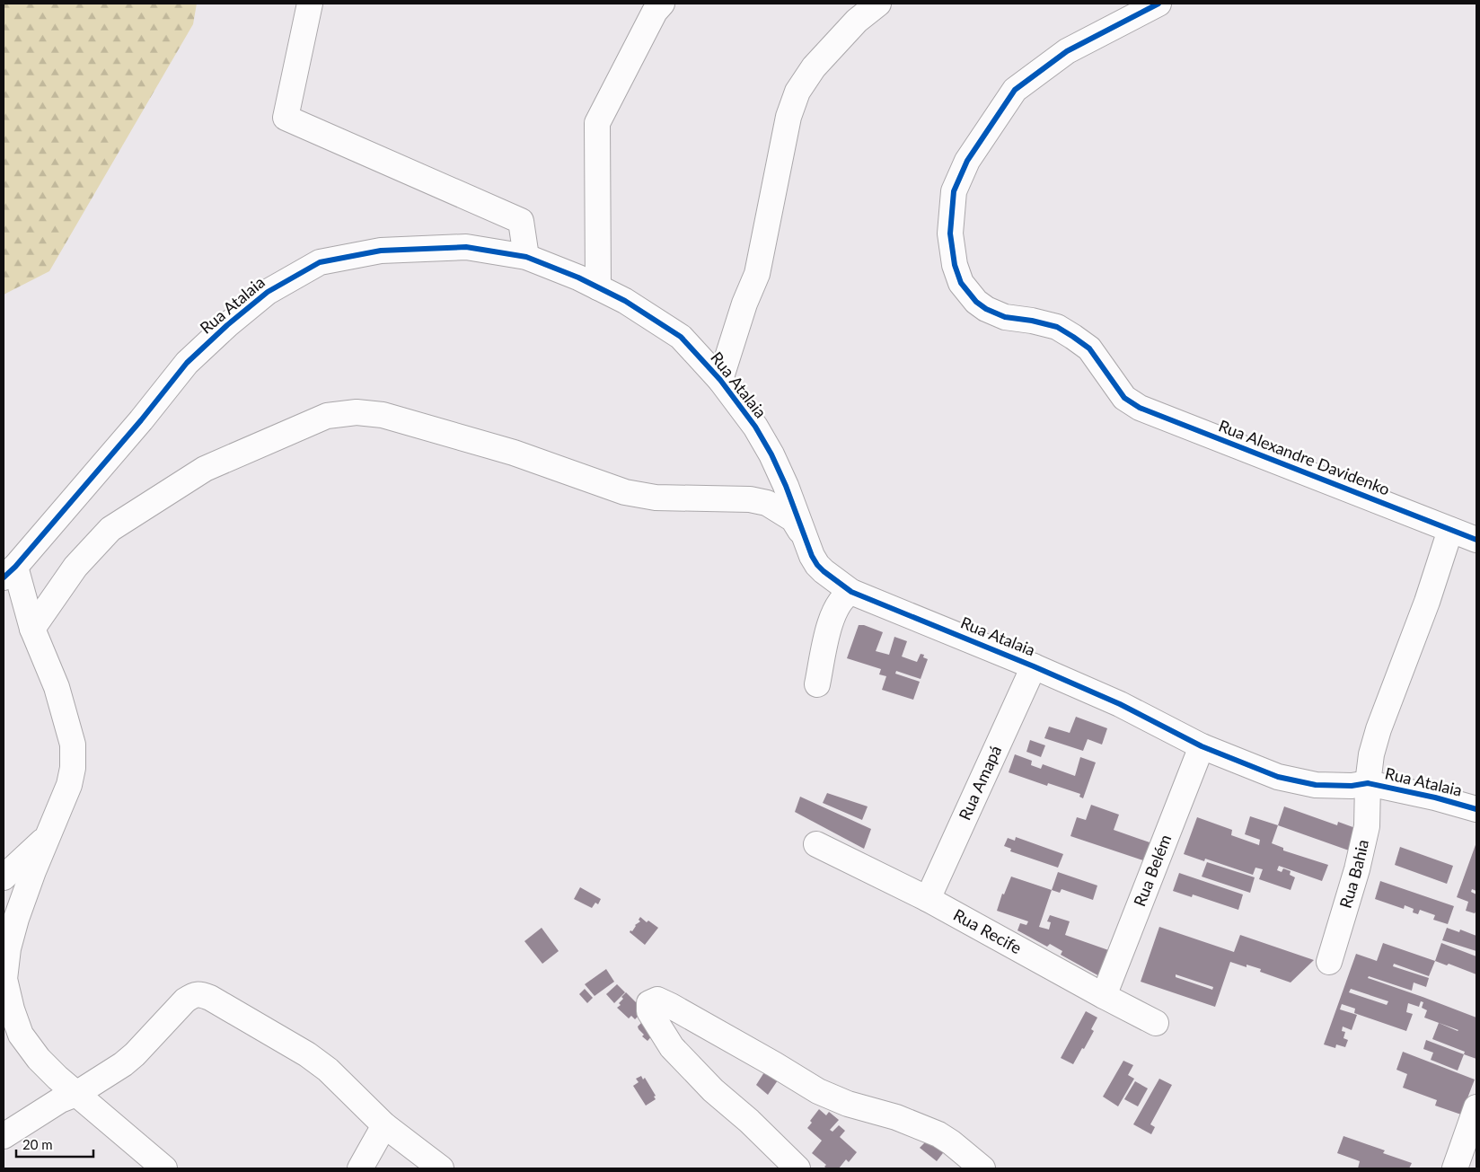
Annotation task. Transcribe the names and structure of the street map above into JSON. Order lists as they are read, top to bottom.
{
  "streets": {
    "street": [
      "Rua Atalaia",
      "Rua Alexandre Davidenko",
      "Rua Amapá",
      "Rua Belém",
      "Rua Bahia",
      "Rua Recife"
    ]
  },
  "crossings": [
    ["Rua Atalaia", "Rua Amapá"],
    ["Rua Atalaia", "Rua Belém"],
    ["Rua Atalaia", "Rua Bahia"],
    ["Rua Alexandre Davidenko", "Rua Bahia"],
    ["Rua Amapá", "Rua Recife"],
    ["Rua Belém", "Rua Recife"]
  ],
  "scale_bar": "20 m"
}
